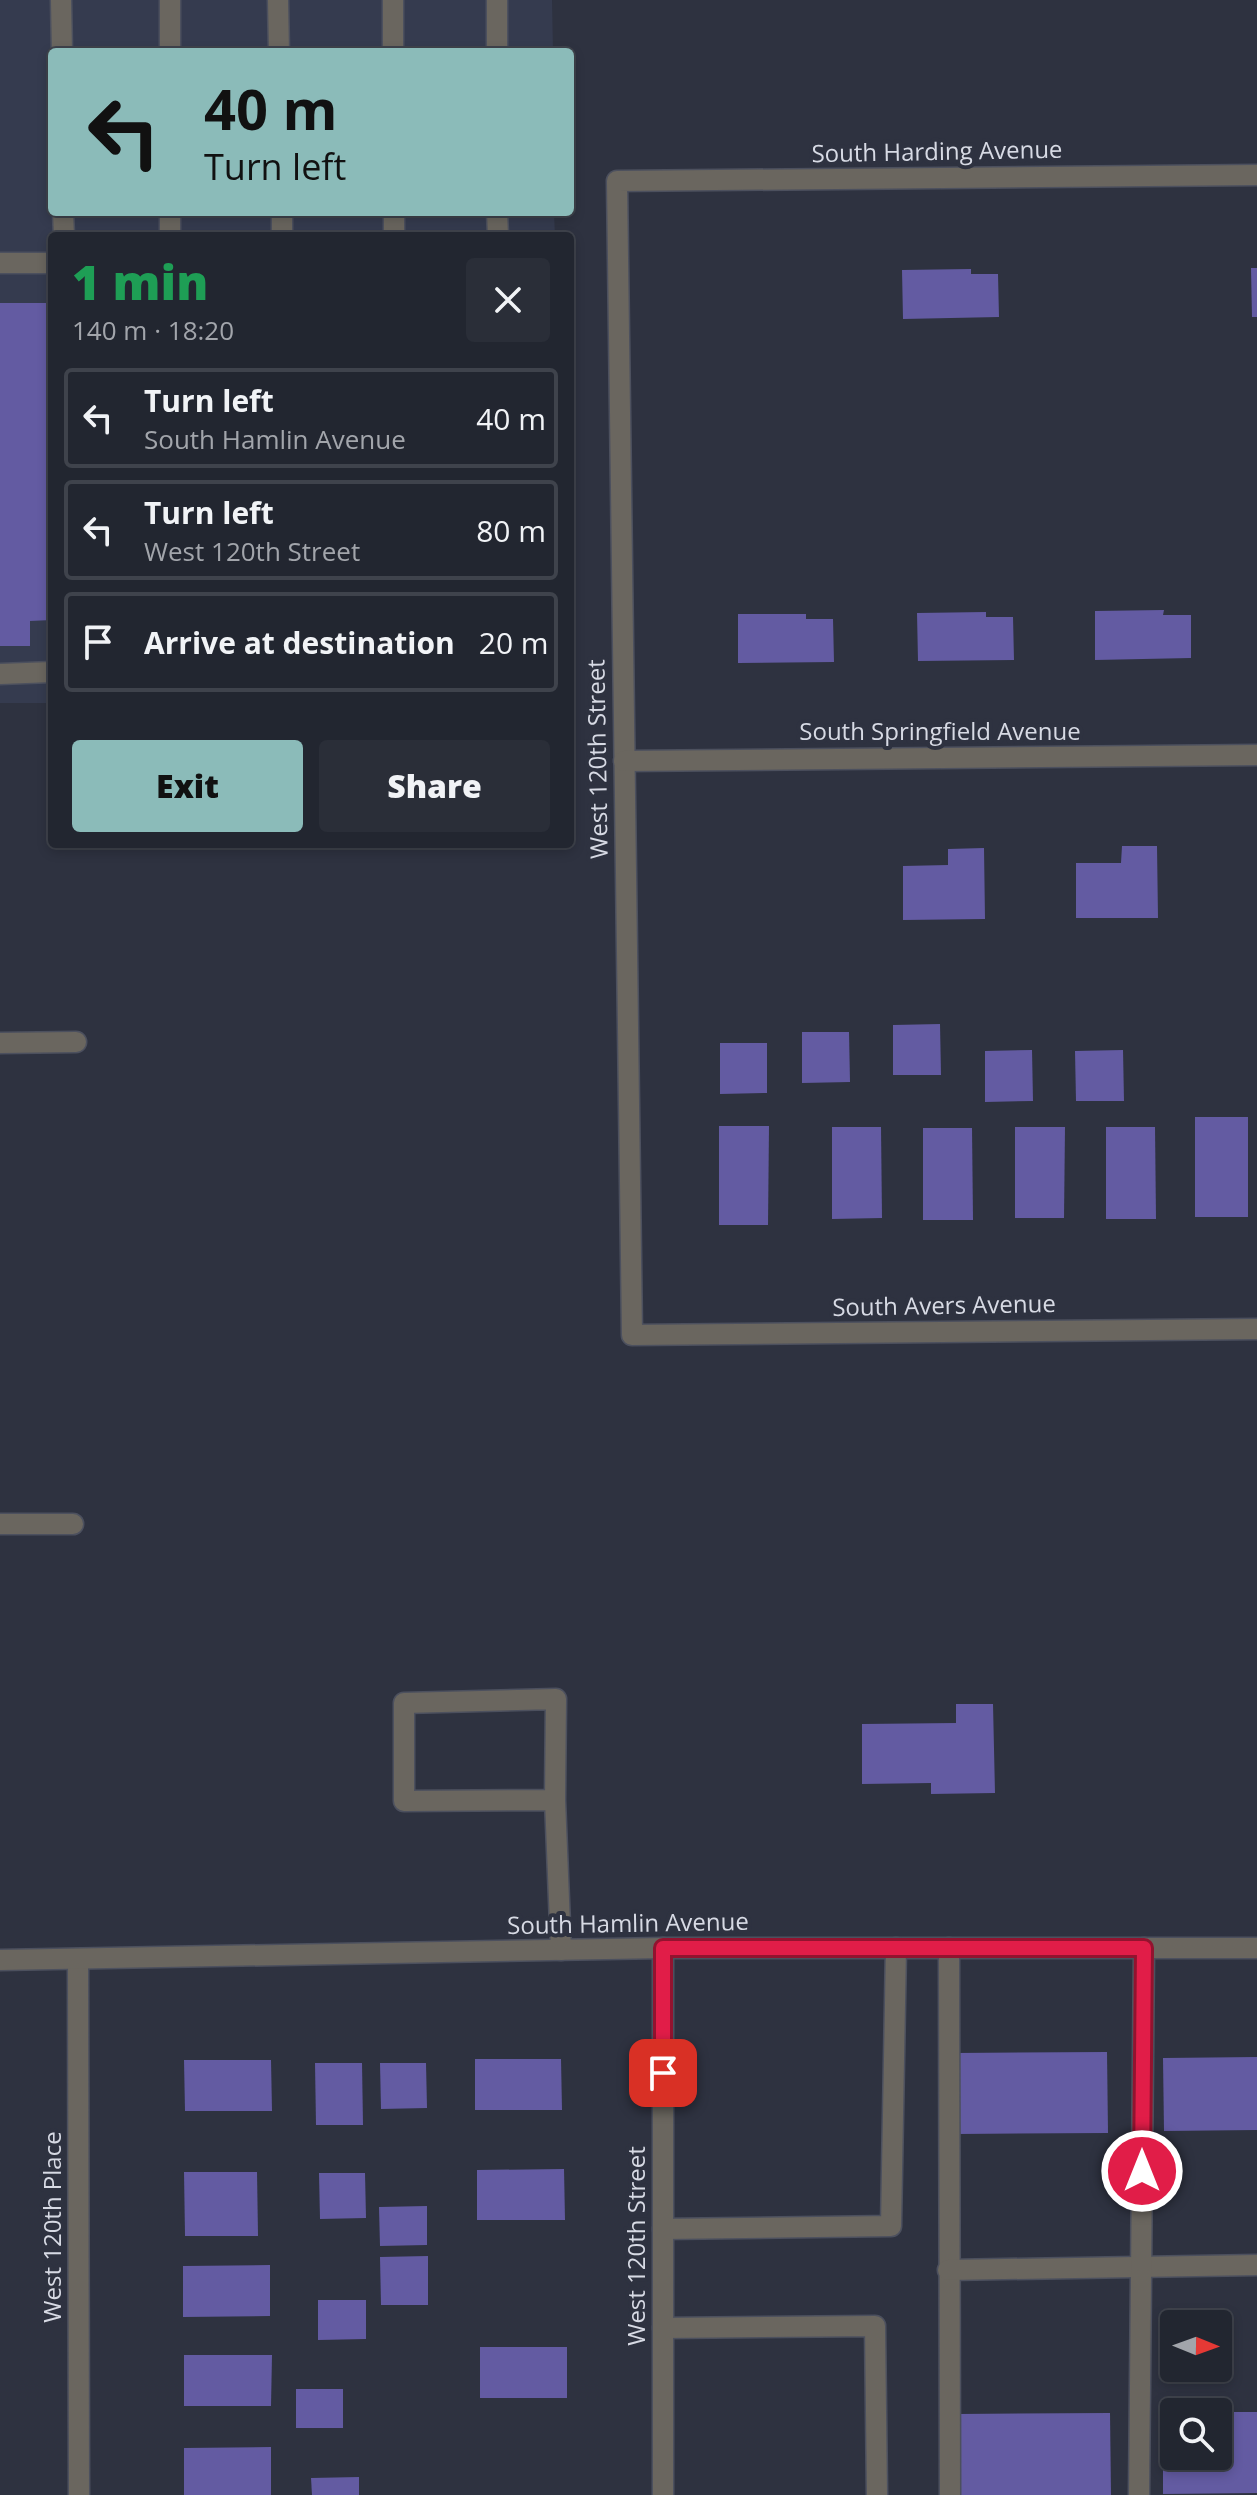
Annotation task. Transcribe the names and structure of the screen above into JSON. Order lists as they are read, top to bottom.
{
  "streets": {
    "street": [
      "South Harding Avenue",
      "South Springfield Avenue",
      "West 120th Street",
      "South Avers Avenue",
      "South Hamlin Avenue",
      "West 120th Place"
    ]
  },
  "crossings": [
    ["South Harding Avenue", "West 120th Street"],
    ["South Springfield Avenue", "West 120th Street"],
    ["West 120th Street", "South Avers Avenue"],
    ["West 120th Street", "South Hamlin Avenue"],
    ["South Hamlin Avenue", "West 120th Place"]
  ],
  "north": "right",
  "page": {
    "turn": ["40 m", "Turn left"],
    "heading": ["1 min", "140 m · 18:20"],
    "list": [
      {
        "name": "Turn left",
        "note": "South Hamlin Avenue",
        "value": "40 m"
      },
      {
        "name": "Turn left",
        "note": "West 120th Street",
        "value": "80 m"
      },
      {
        "name": "Arrive at destination",
        "value": "20 m"
      }
    ],
    "buttons": ["Exit", "Share"]
  }
}
